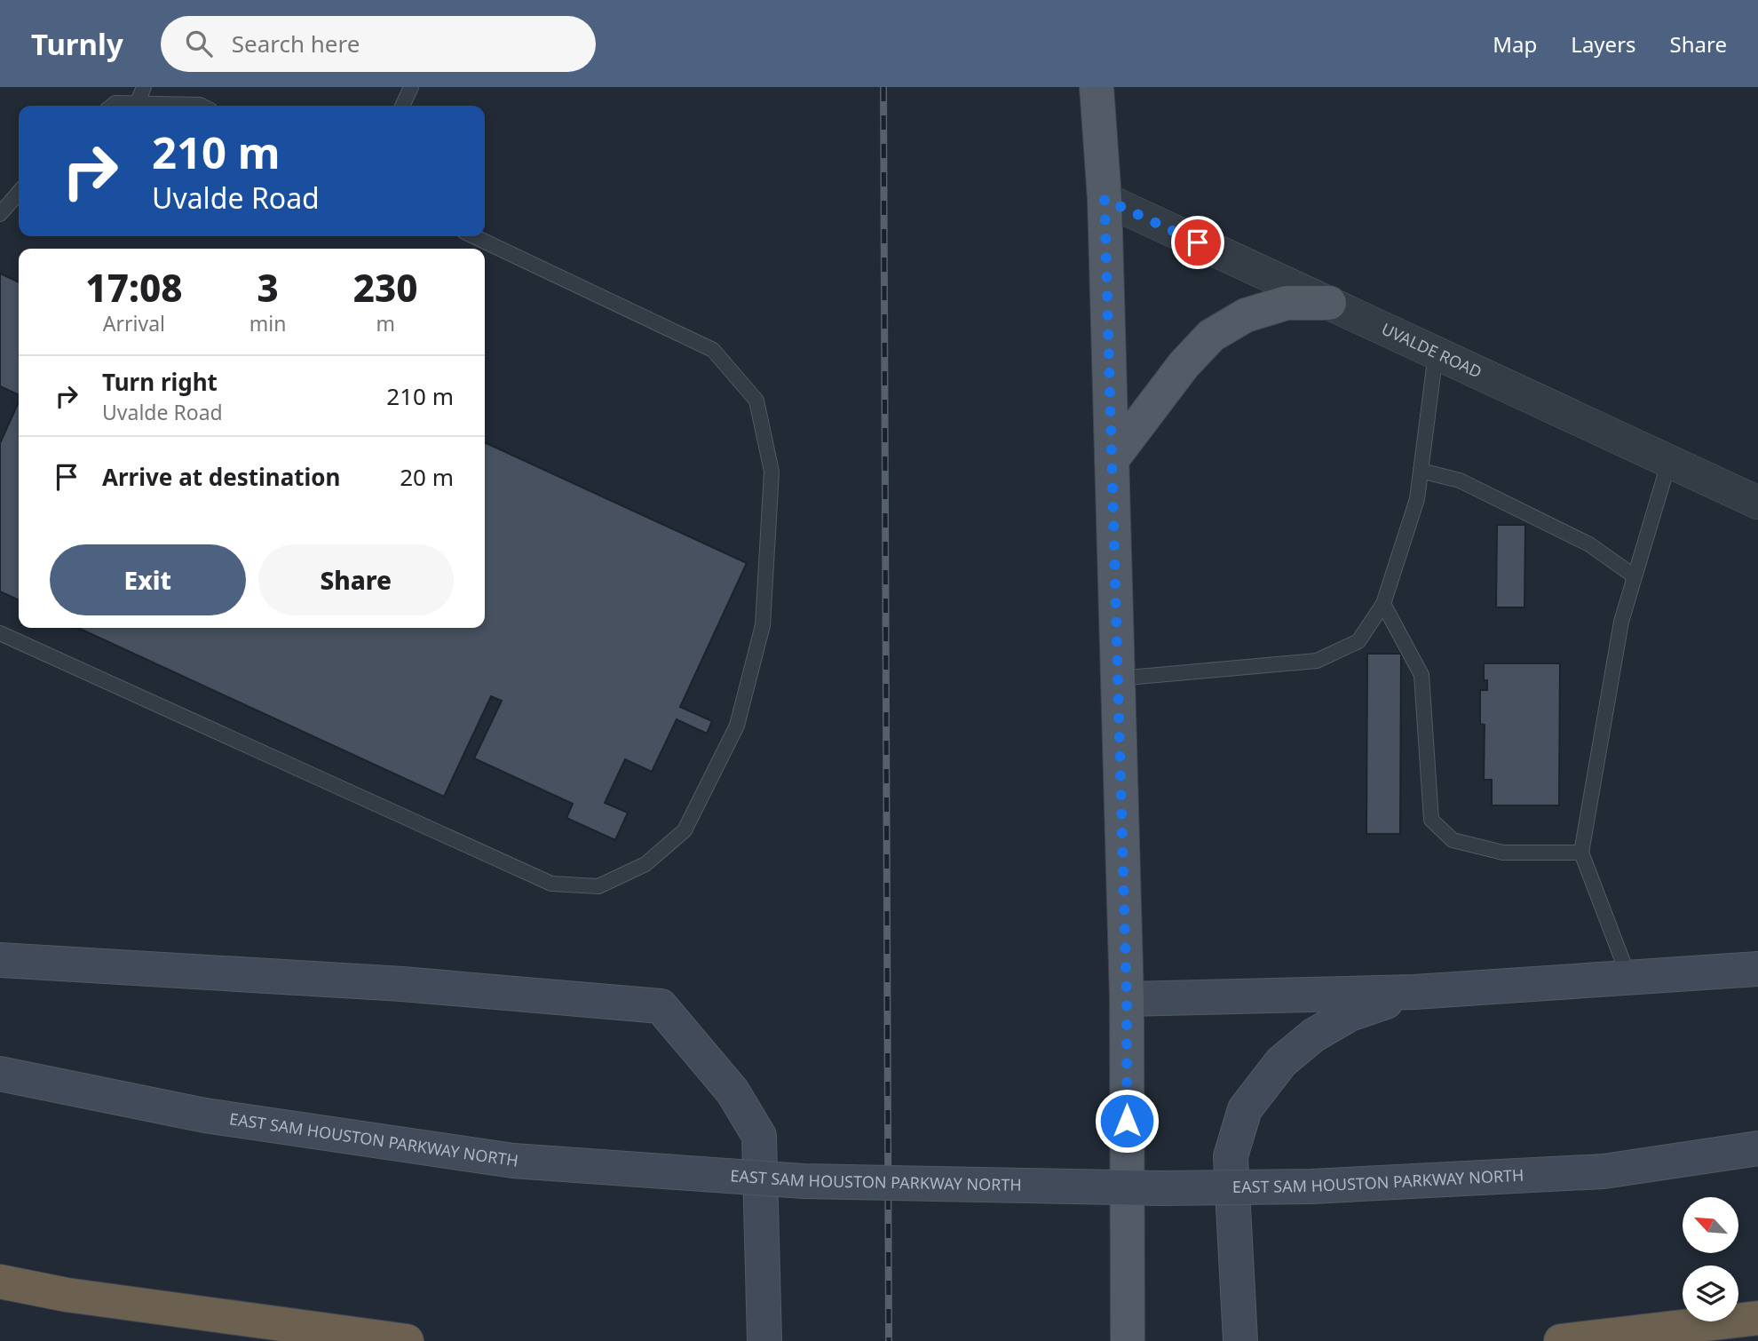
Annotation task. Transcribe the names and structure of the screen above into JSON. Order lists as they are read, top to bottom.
{
  "streets": {
    "main road": ["EAST SAM HOUSTON PARKWAY NORTH"],
    "street": ["UVALDE ROAD"]
  },
  "north": "top left",
  "page": {
    "header": "Turnly",
    "search": "Search here",
    "nav": ["Map", "Layers", "Share"],
    "turn": ["210 m", "Uvalde Road"],
    "eta": [
      "17:08",
      "Arrival",
      "3",
      "min",
      "230",
      "m"
    ],
    "list": [
      {
        "name": "Turn right",
        "note": "Uvalde Road",
        "value": "210 m"
      },
      {
        "name": "Arrive at destination",
        "value": "20 m"
      }
    ],
    "buttons": ["Exit", "Share"]
  }
}
